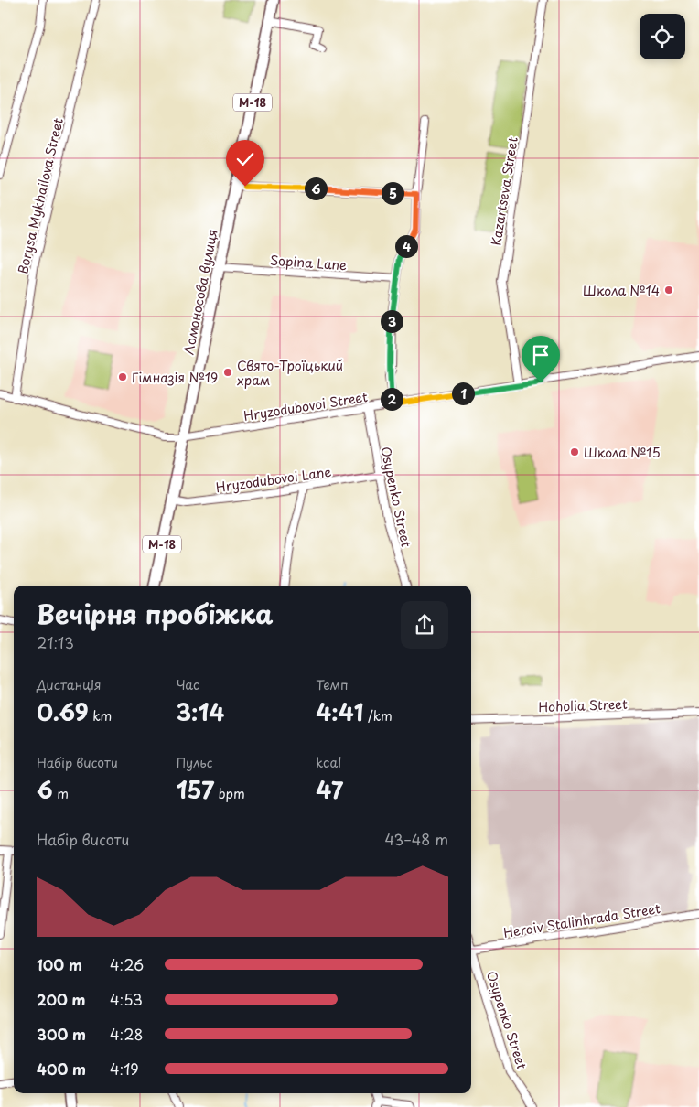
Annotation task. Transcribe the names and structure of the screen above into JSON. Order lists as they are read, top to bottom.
{
  "streets": {
    "highway": ["М-18", "Ломоносова вулиця"],
    "street": [
      "Kazartseva Street",
      "Borysa Mykhailova Street",
      "Sopina Lane",
      "Hryzodubovoi Street",
      "Hryzodubovoi Lane",
      "Osypenko Street",
      "Hoholia Street",
      "Heroiv Stalinhrada Street"
    ]
  },
  "crossings": [
    ["Kazartseva Street", "Hryzodubovoi Street"],
    ["Borysa Mykhailova Street", "Hryzodubovoi Street"],
    ["Sopina Lane", "Ломоносова вулиця"],
    ["Ломоносова вулиця", "Hryzodubovoi Street"],
    ["Ломоносова вулиця", "Hryzodubovoi Lane"],
    ["Hryzodubovoi Street", "Osypenko Street"],
    ["Hryzodubovoi Lane", "Osypenko Street"]
  ],
  "places": [
    "Школа №14",
    "Свято-Троїцький храм",
    "Гімназія №19",
    "Школа №15"
  ],
  "page": {
    "pins": [
      "6",
      "5",
      "4",
      "3",
      "1",
      "2"
    ],
    "heading": ["Вечірня пробіжка", "21:13"],
    "stats": [
      ["Дистанція", "0.69 km"],
      ["Час", "3:14"],
      ["Темп", "4:41 /km"],
      ["Набір висоти", "6 m"],
      ["Пульс", "157 bpm"],
      ["kcal", "47"]
    ],
    "chart": ["Набір висоти", "43–48 m"],
    "list": [
      {
        "name": "100 m",
        "note": "4:26"
      },
      {
        "name": "200 m",
        "note": "4:53"
      },
      {
        "name": "300 m",
        "note": "4:28"
      },
      {
        "name": "400 m",
        "note": "4:19"
      }
    ]
  }
}
